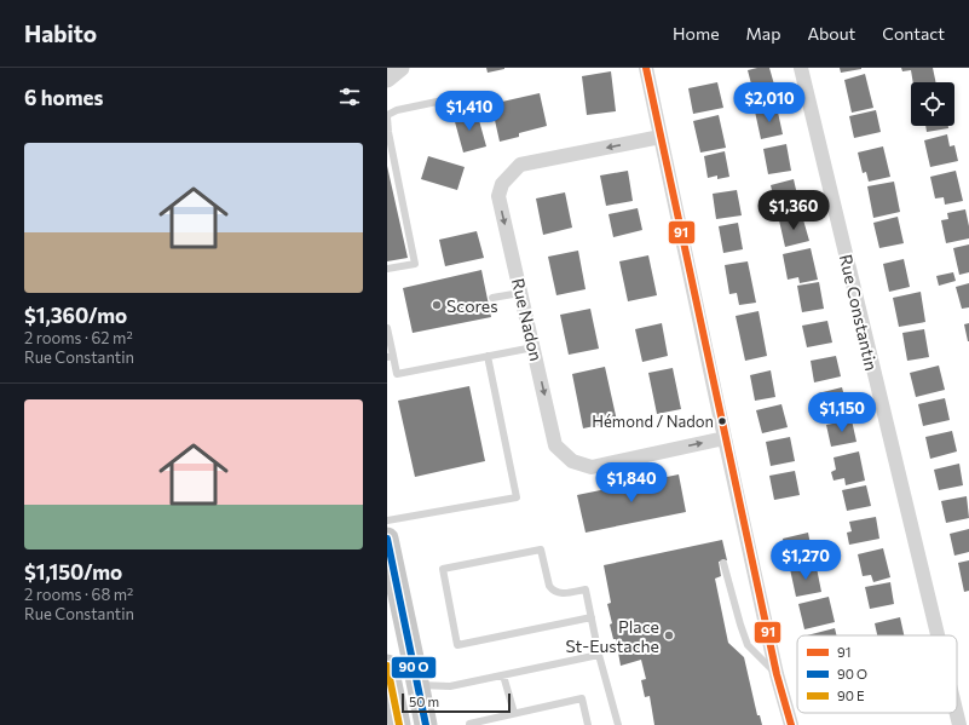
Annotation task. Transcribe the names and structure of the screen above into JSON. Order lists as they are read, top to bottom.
{
  "streets": {
    "street": ["Rue Constantin", "Rue Nadon"]
  },
  "places": ["Scores", "Hémond / Nadon", "Place St-Eustache"],
  "lines": ["transit line 91"],
  "legend": ["91", "90 O", "90 E"],
  "scale_bar": "50 m",
  "page": {
    "header": "Habito",
    "nav": [
      "Home",
      "Map",
      "About",
      "Contact"
    ],
    "heading": "6 homes",
    "price": [
      "$2,010",
      "$1,410",
      "$1,360",
      "$1,150",
      "$1,840",
      "$1,270"
    ],
    "list": [
      {
        "name": "$1,360/mo",
        "note": "2 rooms · 62 m² · Rue Constantin"
      },
      {
        "name": "$1,150/mo",
        "note": "2 rooms · 68 m² · Rue Constantin"
      }
    ],
    "scale": "50 m"
  }
}
